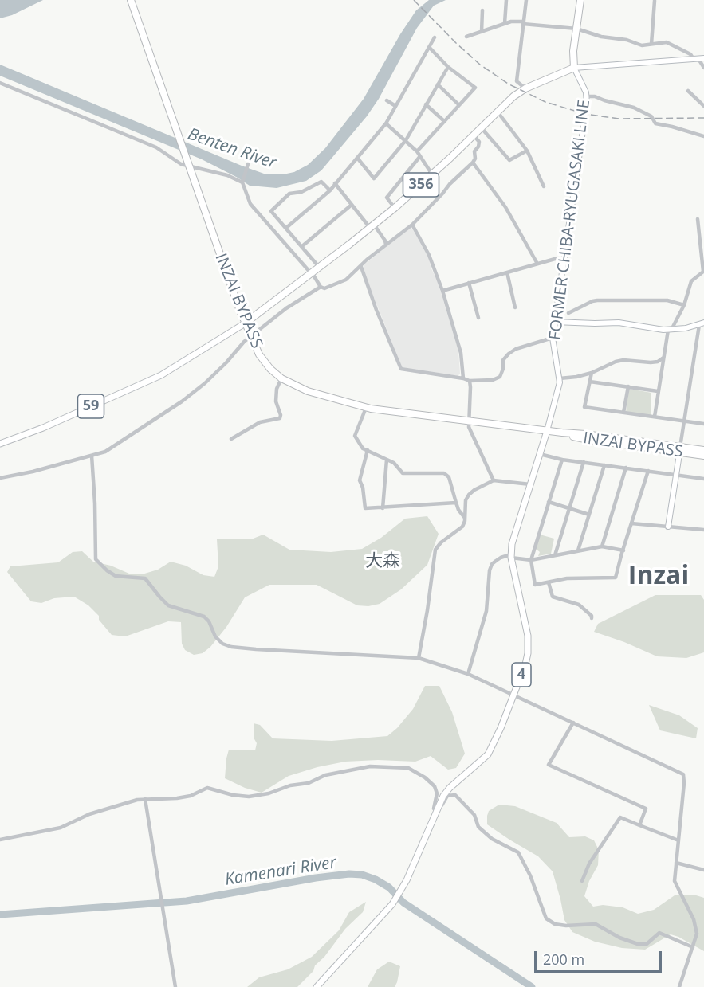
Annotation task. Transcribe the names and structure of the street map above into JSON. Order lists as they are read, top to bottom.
{
  "streets": {
    "highway": ["356", "INZAI BYPASS"],
    "main road": ["59", "4"],
    "street": ["FORMER CHIBA-RYUGASAKI LINE"]
  },
  "crossings": [
    ["356", "FORMER CHIBA-RYUGASAKI LINE"],
    ["356", "INZAI BYPASS"],
    ["356", "59"],
    ["FORMER CHIBA-RYUGASAKI LINE", "INZAI BYPASS"],
    ["FORMER CHIBA-RYUGASAKI LINE", "4"],
    ["INZAI BYPASS", "59"],
    ["INZAI BYPASS", "4"]
  ],
  "districts": ["大森", "Inzai"],
  "water": ["Benten River", "Kamenari River"],
  "scale_bar": "200 m"
}
